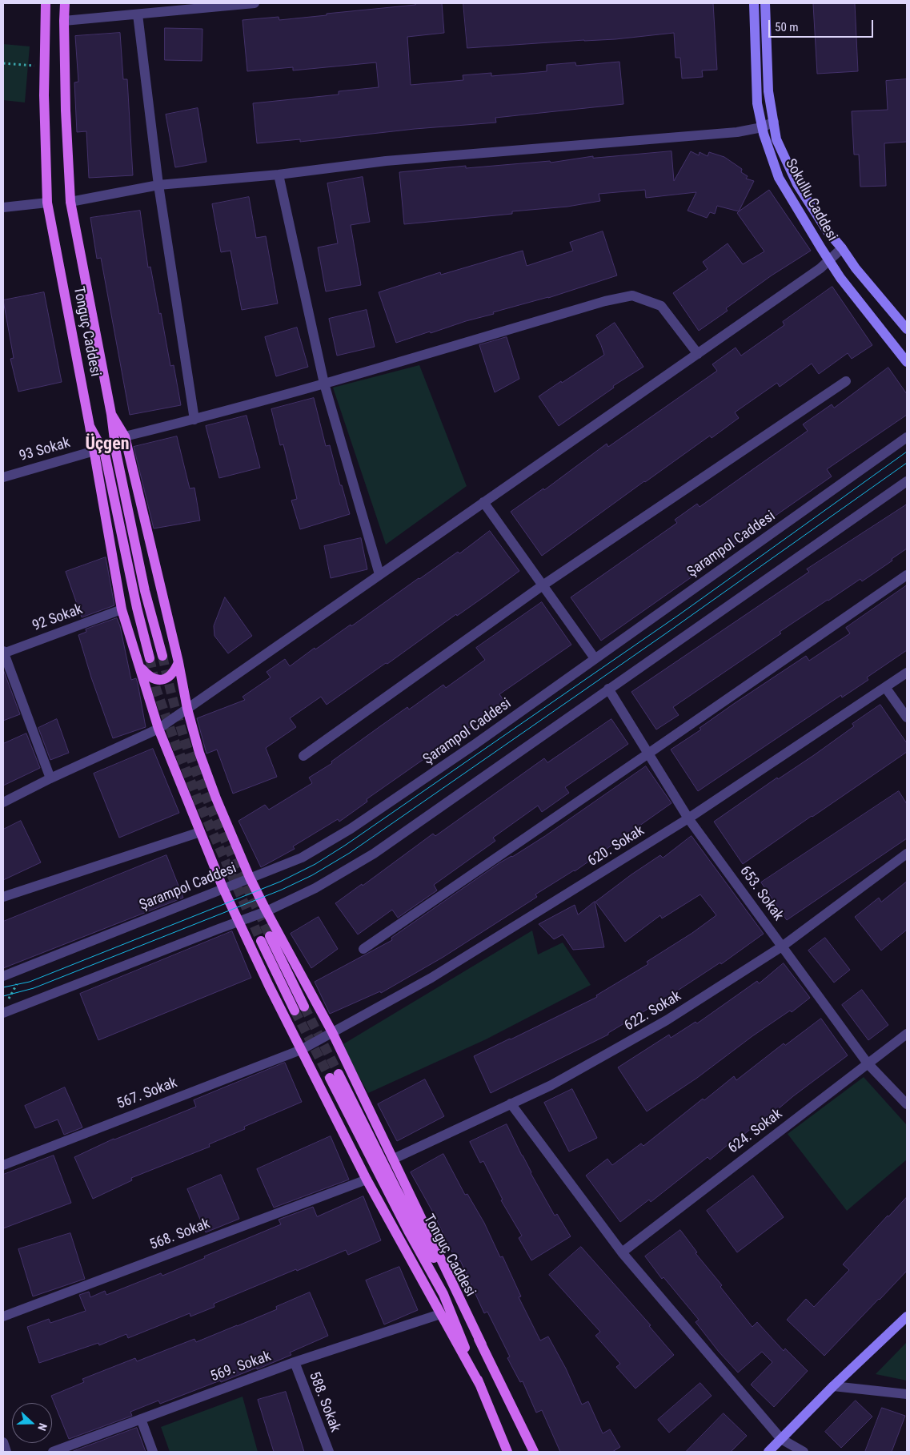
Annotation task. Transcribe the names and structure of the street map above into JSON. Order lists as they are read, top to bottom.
{
  "streets": {
    "main road": ["Sokullu Caddesi", "Tonguç Caddesi"],
    "street": [
      "93 Sokak",
      "Şarampol Caddesi",
      "92 Sokak",
      "620. Sokak",
      "653. Sokak",
      "622. Sokak",
      "567. Sokak",
      "624. Sokak",
      "568. Sokak",
      "569. Sokak",
      "588. Sokak"
    ]
  },
  "crossings": [
    ["620. Sokak", "653. Sokak"],
    ["620. Sokak", "567. Sokak"],
    ["653. Sokak", "622. Sokak"],
    ["653. Sokak", "624. Sokak"],
    ["569. Sokak", "588. Sokak"]
  ],
  "districts": ["Üçgen"],
  "scale_bar": "50 m",
  "north": "right"
}
